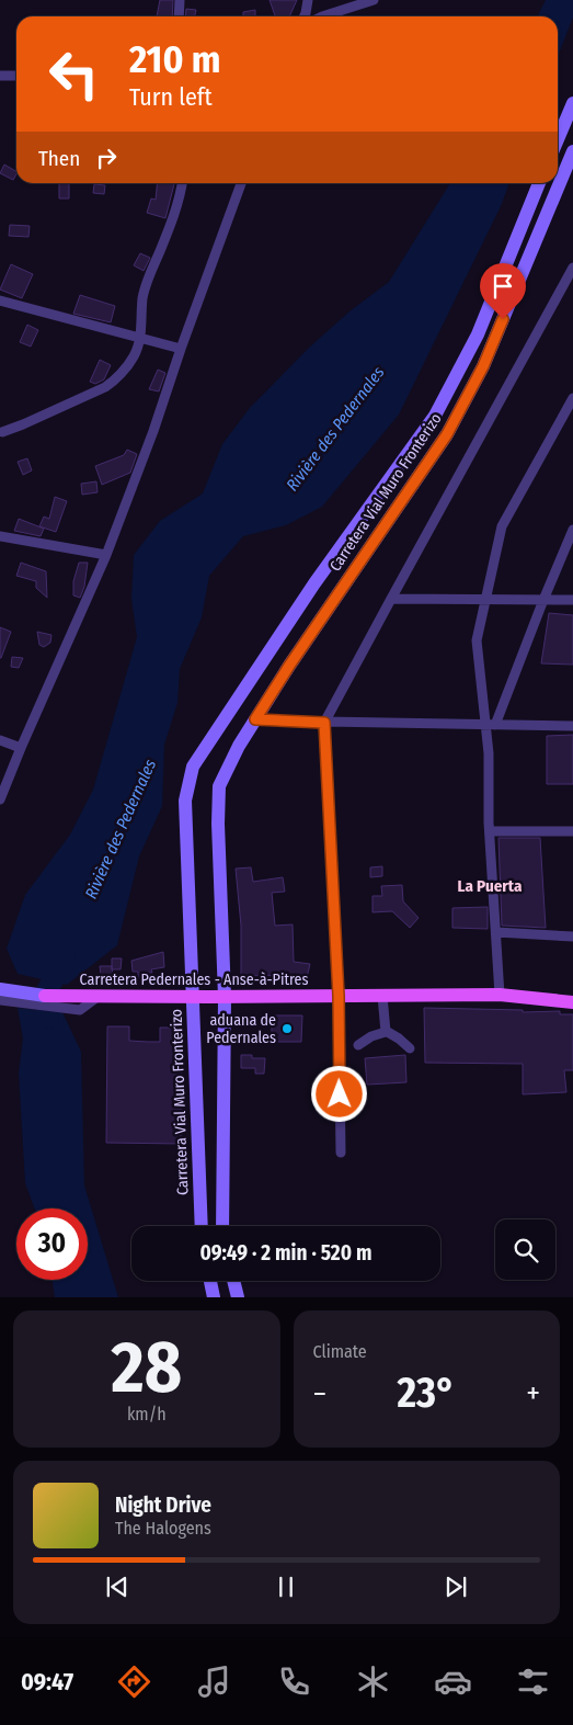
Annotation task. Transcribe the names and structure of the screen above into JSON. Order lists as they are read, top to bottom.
{
  "streets": {
    "main road": ["Carretera Pedernales - Anse-à-Pitres"],
    "street": ["Carretera Vial Muro Fronterizo"]
  },
  "crossings": [
    ["Carretera Vial Muro Fronterizo", "Carretera Pedernales - Anse-à-Pitres"]
  ],
  "districts": ["La Puerta"],
  "water": ["Rivière des Pedernales"],
  "places": ["aduana de Pedernales"],
  "page": {
    "turn": ["210 m", "Turn left"],
    "then": "Then",
    "limit": "30",
    "trip": "09:49 · 2 min · 520 m",
    "tile": [
      ["28", "km/h"],
      "Climate"
    ],
    "heat": ["−", "23°", "+"],
    "song": ["Night Drive", "The Halogens"],
    "tabs": "09:47"
  }
}
